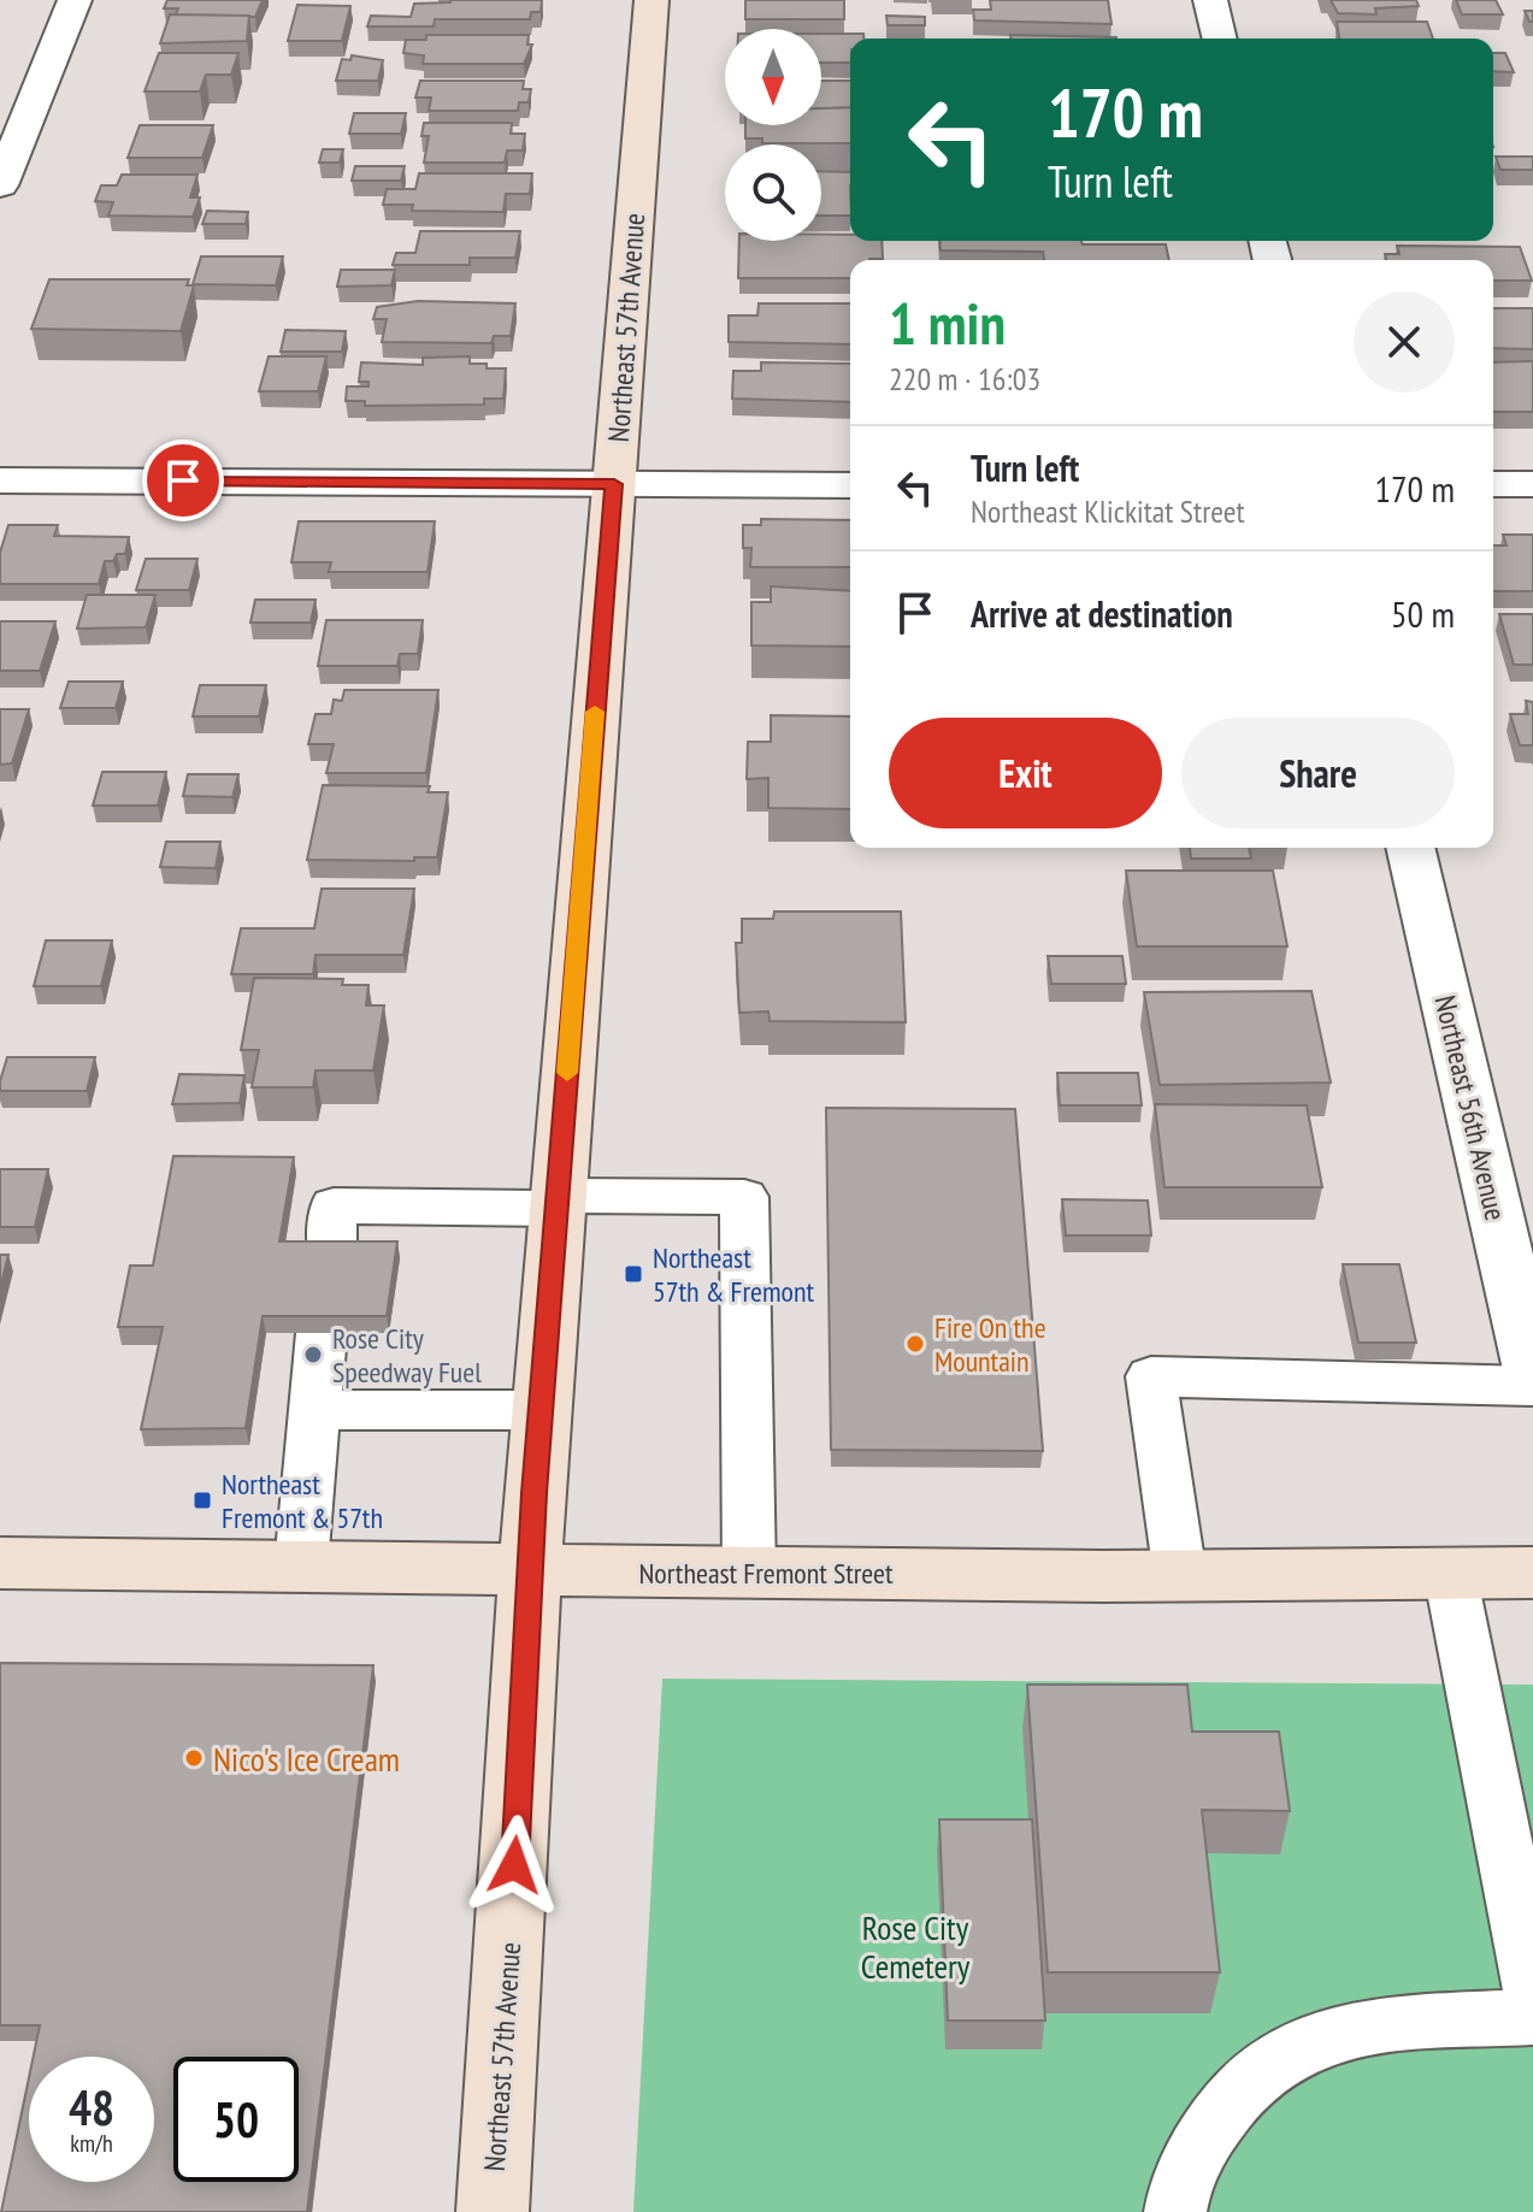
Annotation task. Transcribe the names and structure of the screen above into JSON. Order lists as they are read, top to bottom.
{
  "streets": {
    "main road": ["Northeast 57th Avenue", "Northeast Fremont Street"],
    "street": ["Northeast 56th Avenue"]
  },
  "crossings": [
    ["Northeast 57th Avenue", "Northeast Fremont Street"]
  ],
  "parks": ["Rose City Cemetery"],
  "places": {
    "transit": ["Northeast 57th & Fremont", "Northeast Fremont & 57th"],
    "other": ["Fire On the Mountain", "Rose City Speedway Fuel", "Nico's Ice Cream"]
  },
  "north": "bottom",
  "page": {
    "turn": ["170 m", "Turn left"],
    "heading": ["1 min", "220 m · 16:03"],
    "list": [
      {
        "name": "Turn left",
        "note": "Northeast Klickitat Street",
        "value": "170 m"
      },
      {
        "name": "Arrive at destination",
        "value": "50 m"
      }
    ],
    "buttons": ["Exit", "Share"],
    "speed": "48 km/h",
    "limit": "50"
  }
}
